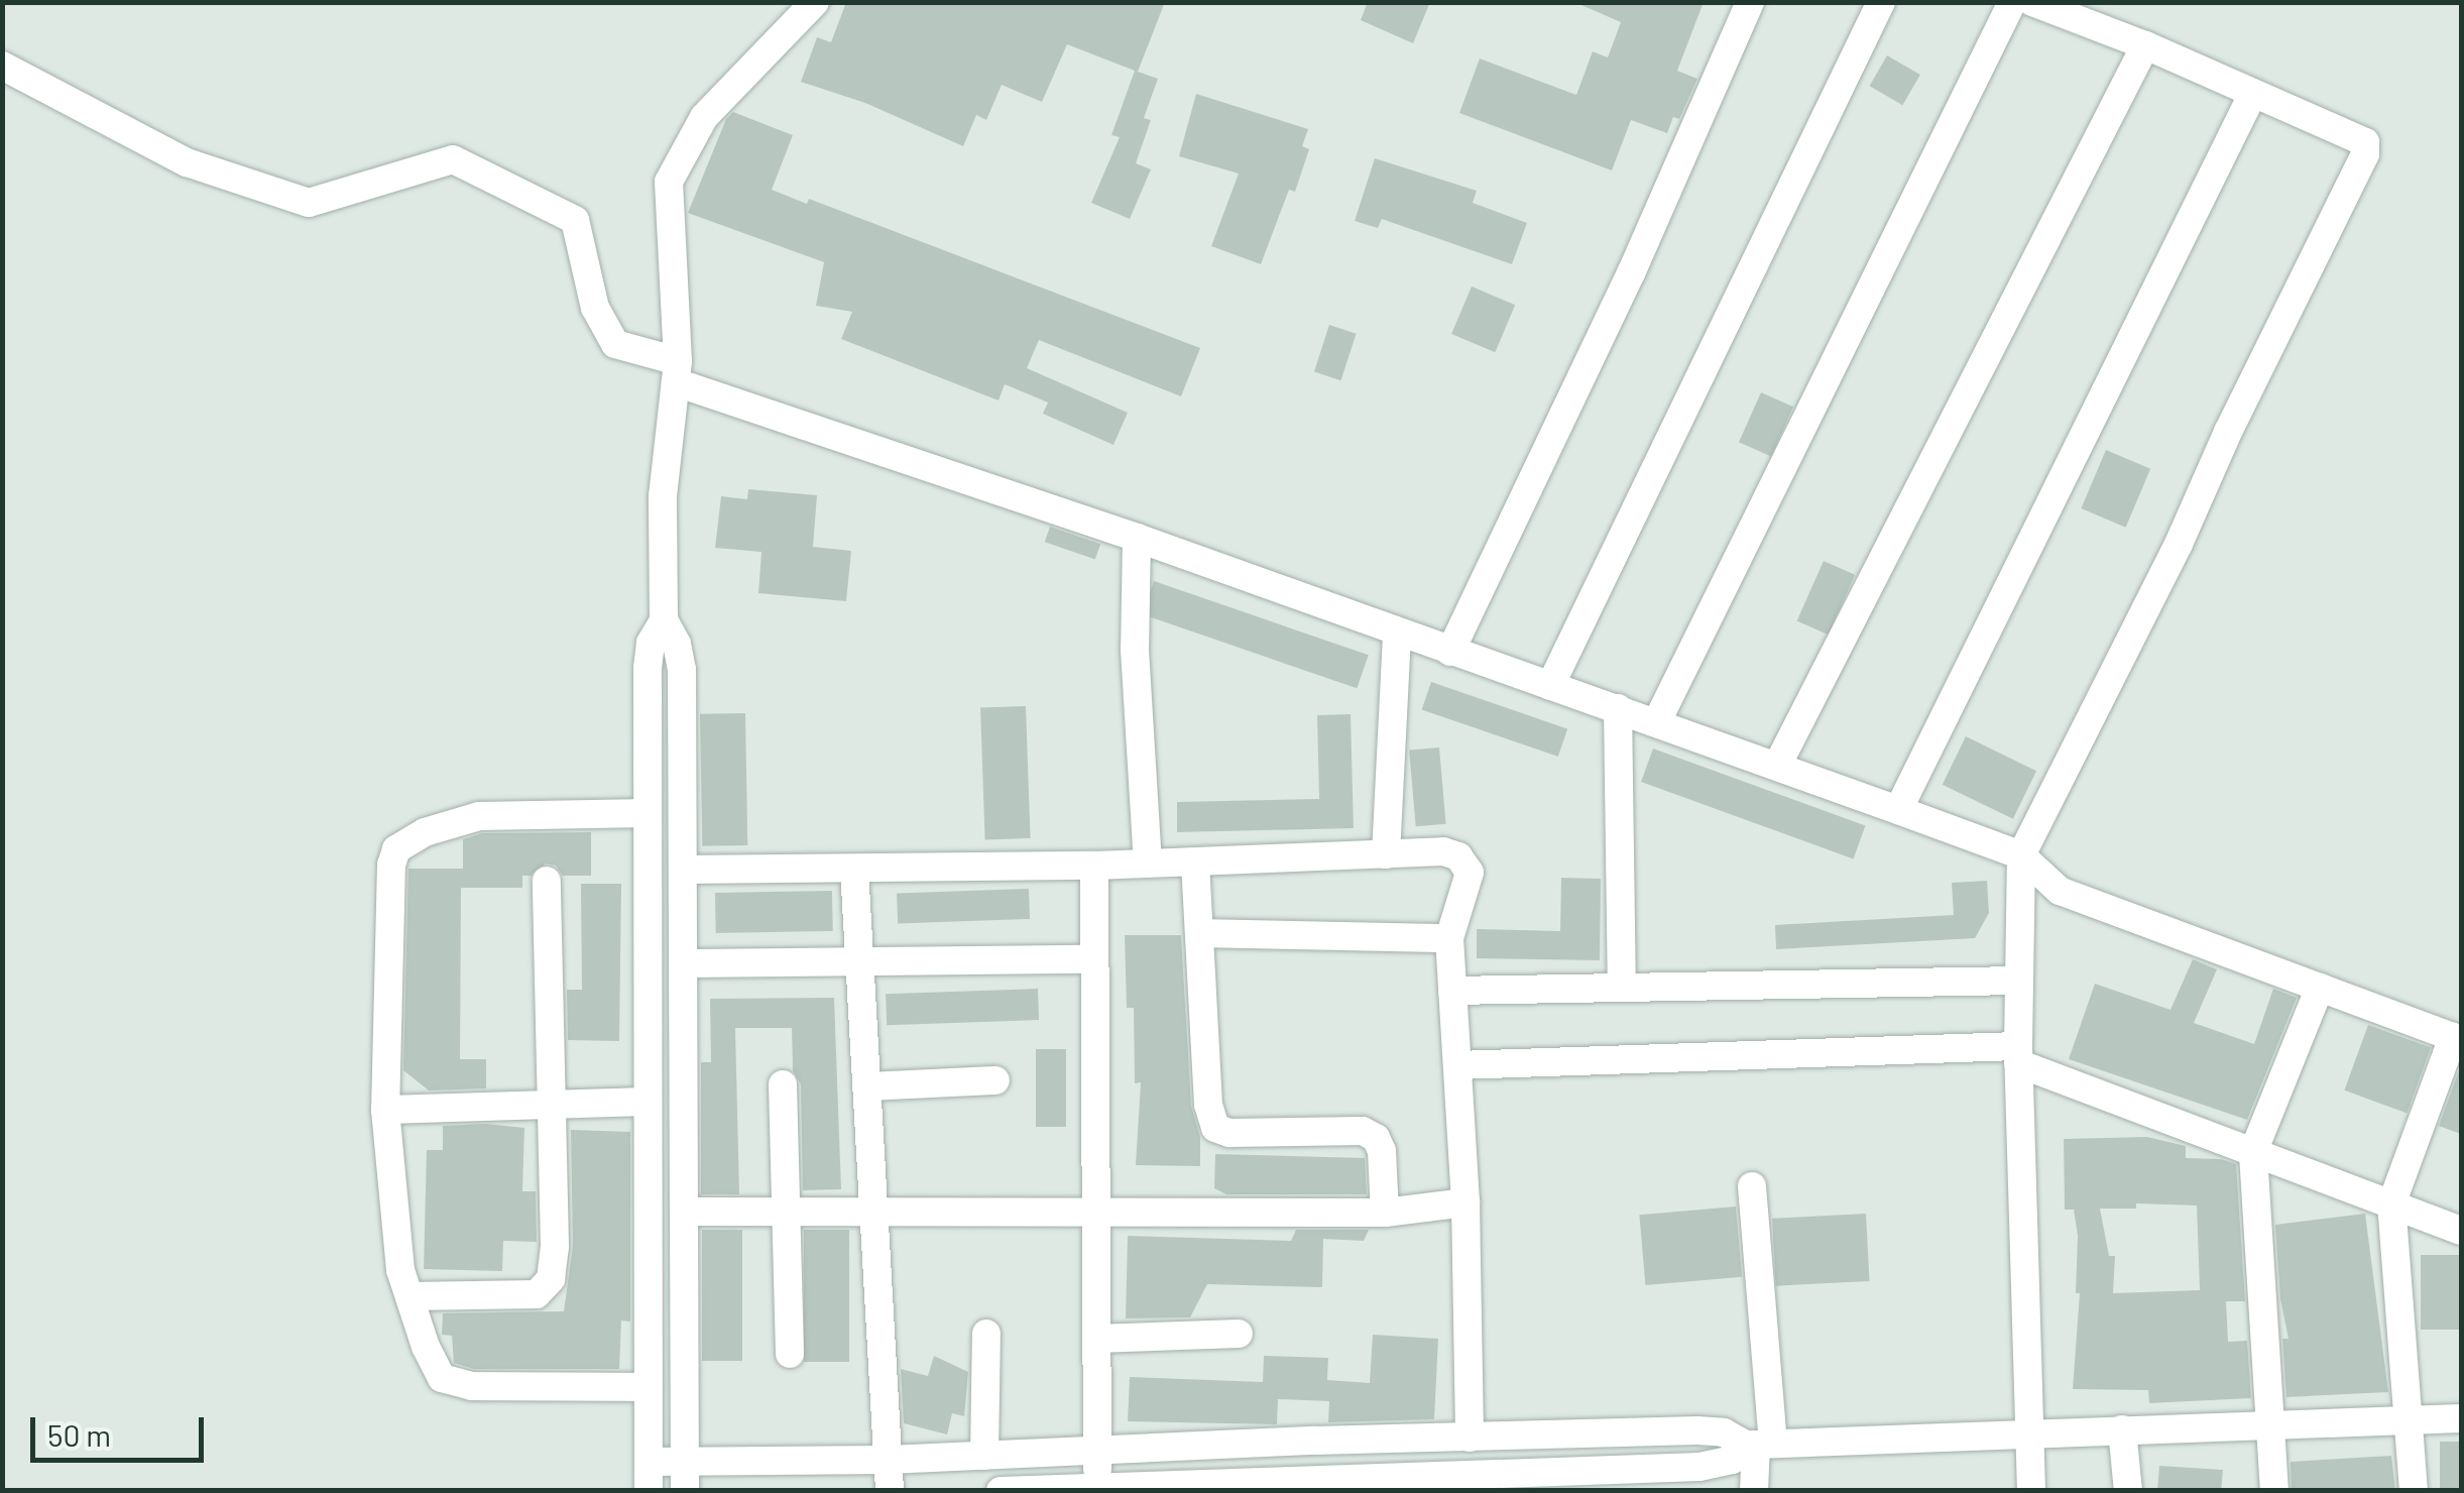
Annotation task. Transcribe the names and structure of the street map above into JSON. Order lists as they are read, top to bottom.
{
  "scale_bar": "50 m"
}
